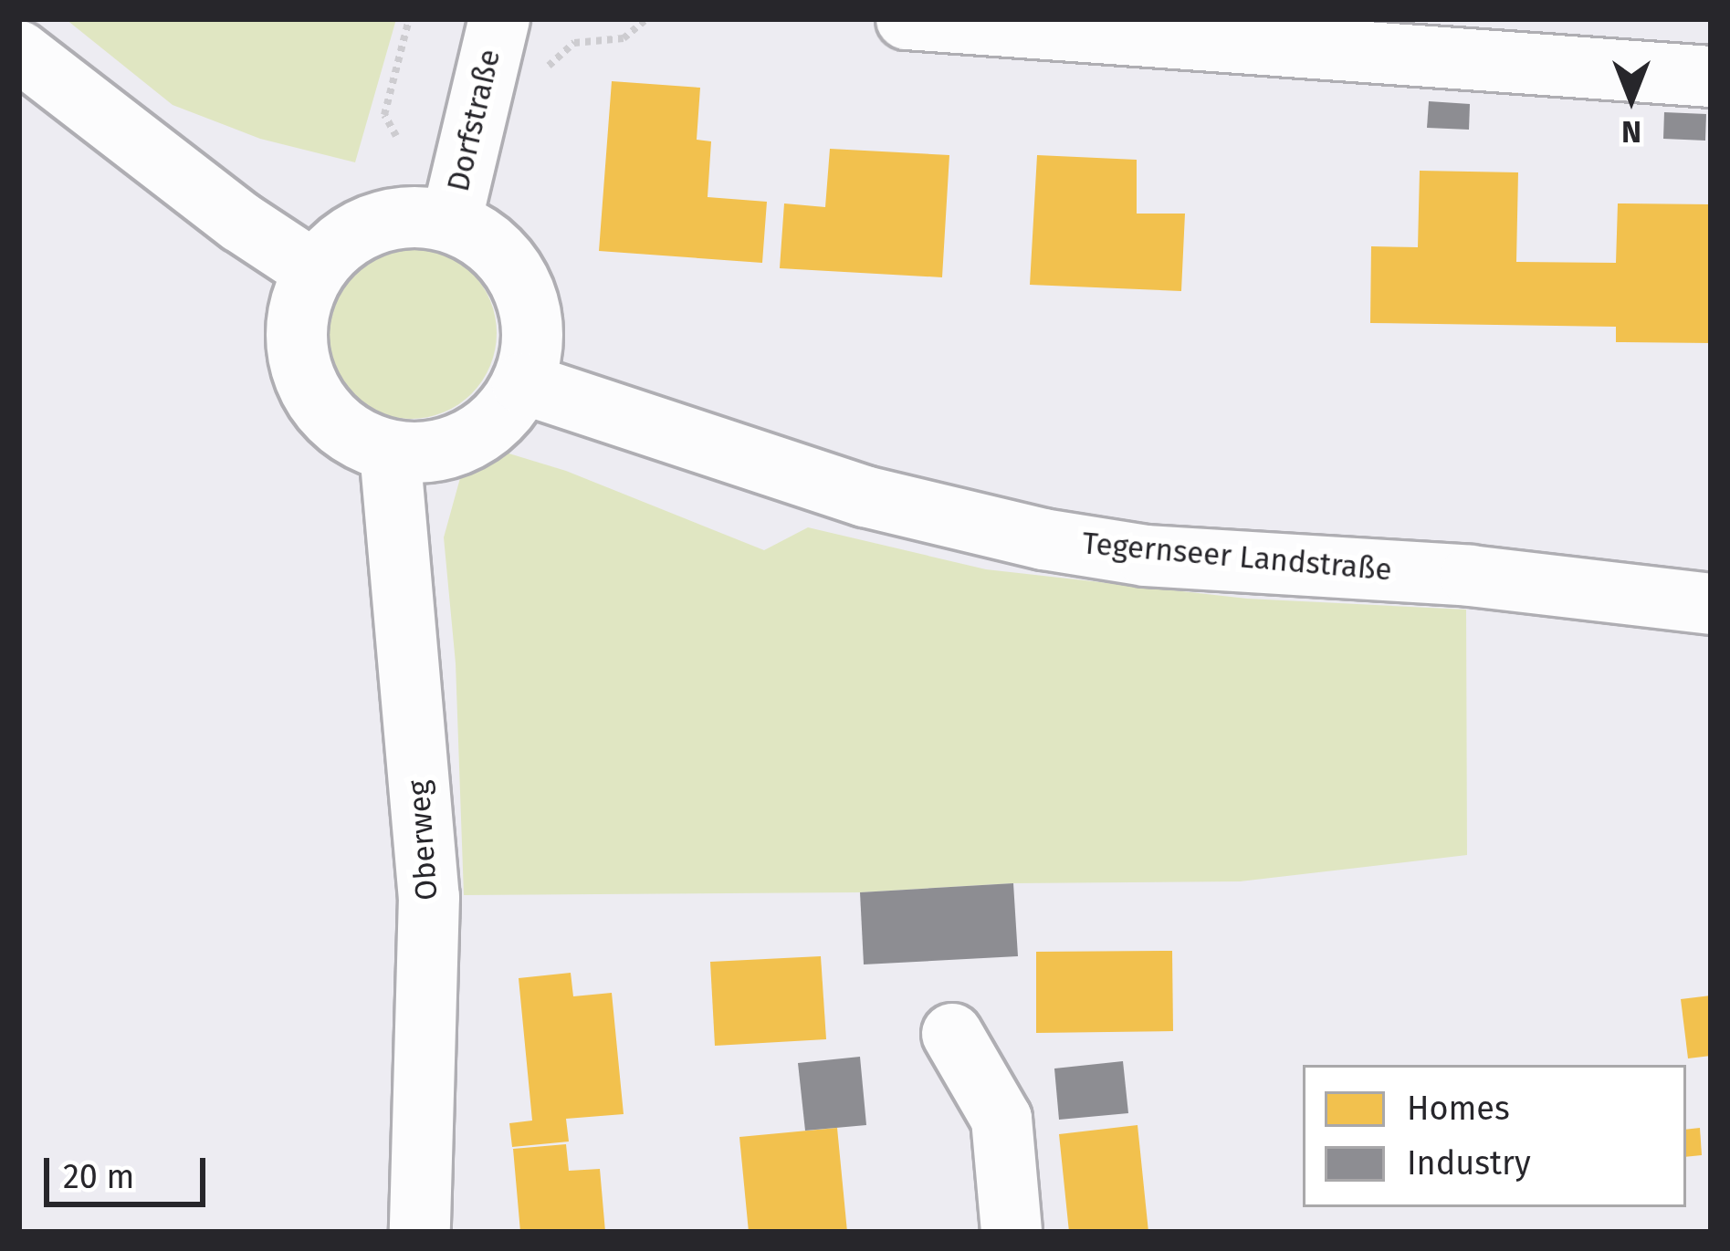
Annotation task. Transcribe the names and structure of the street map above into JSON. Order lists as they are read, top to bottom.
{
  "streets": {
    "main road": ["Dorfstraße", "Tegernseer Landstraße", "Oberweg"]
  },
  "crossings": [
    ["Dorfstraße", "Tegernseer Landstraße"],
    ["Dorfstraße", "Oberweg"],
    ["Tegernseer Landstraße", "Oberweg"]
  ],
  "legend": ["Homes", "Industry"],
  "scale_bar": "20 m",
  "north": "bottom"
}
